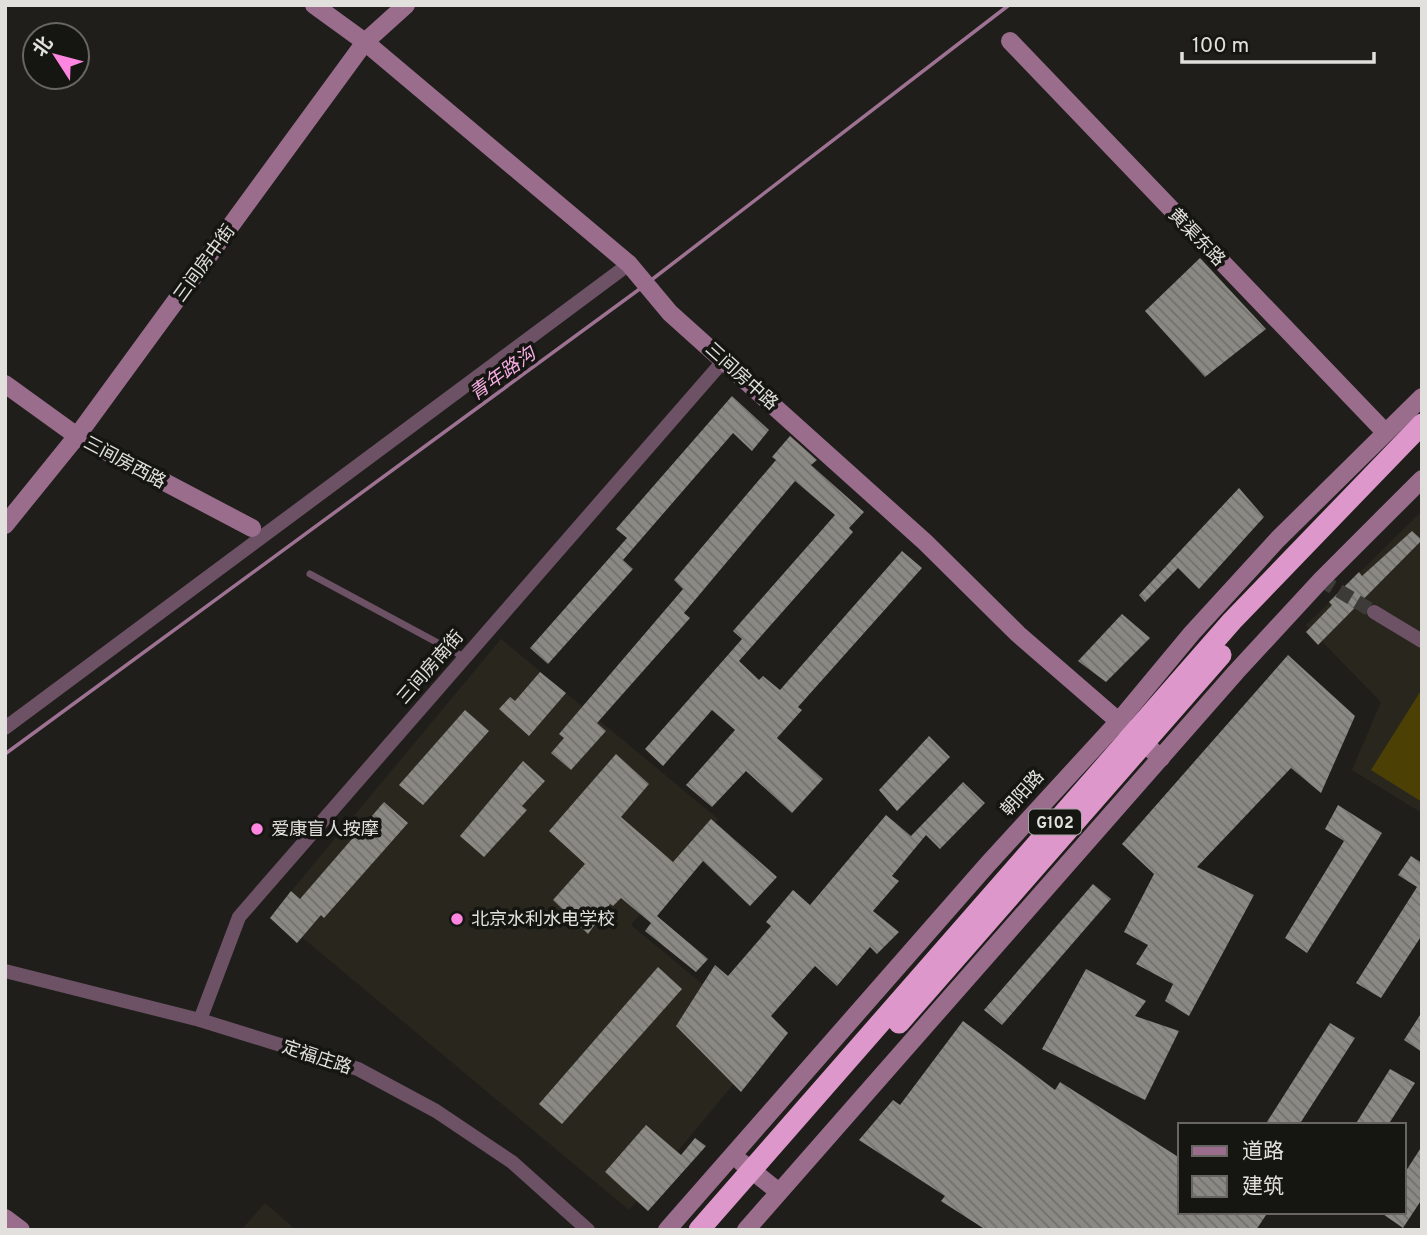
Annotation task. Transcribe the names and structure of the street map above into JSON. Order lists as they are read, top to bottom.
{
  "streets": {
    "highway": ["朝阳路", "G102"],
    "street": [
      "黄渠东路",
      "三间房中街",
      "三间房中路",
      "三间房西路",
      "三间房南街",
      "定福庄路"
    ]
  },
  "crossings": [
    ["黄渠东路", "朝阳路"],
    ["三间房中街", "三间房中路"],
    ["三间房中街", "三间房西路"],
    ["三间房中路", "三间房南街"],
    ["三间房中路", "朝阳路"],
    ["三间房南街", "定福庄路"]
  ],
  "water": ["青年路沟"],
  "places": ["爱康盲人按摩", "北京水利水电学校"],
  "legend": ["道路", "建筑"],
  "scale_bar": "100 m",
  "north": "top left"
}
